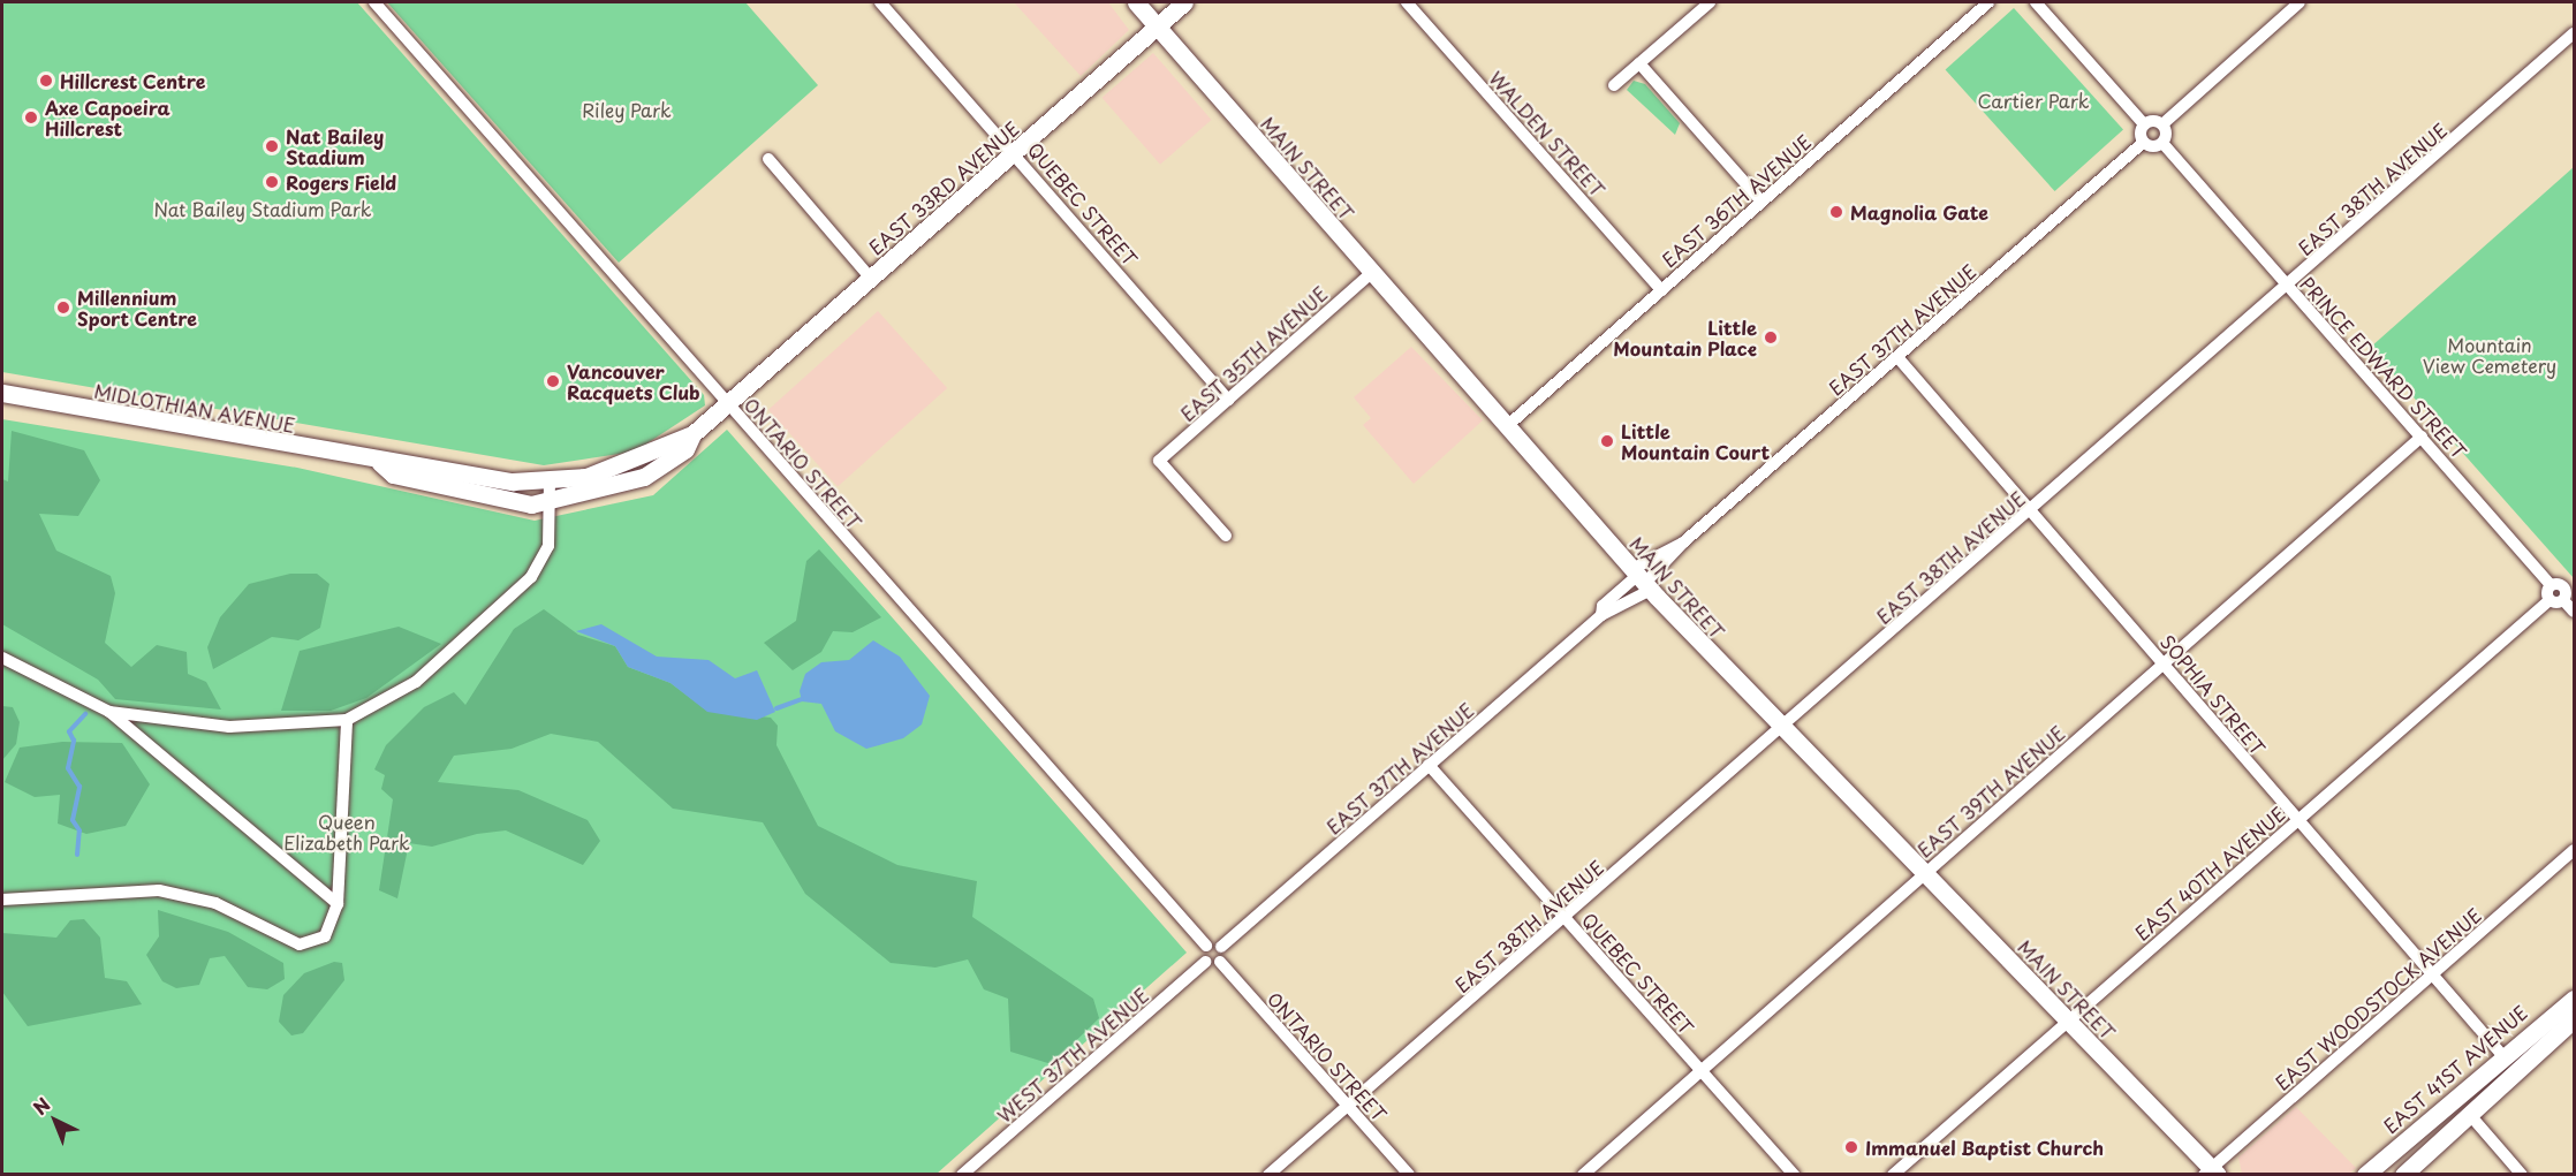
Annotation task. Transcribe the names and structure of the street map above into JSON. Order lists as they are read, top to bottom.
{
  "streets": {
    "main road": [
      "MAIN STREET",
      "EAST 33RD AVENUE",
      "MIDLOTHIAN AVENUE",
      "EAST 41ST AVENUE"
    ],
    "street": [
      "WALDEN STREET",
      "EAST 38TH AVENUE",
      "EAST 36TH AVENUE",
      "QUEBEC STREET",
      "EAST 37TH AVENUE",
      "EAST 35TH AVENUE",
      "PRINCE EDWARD STREET",
      "ONTARIO STREET",
      "SOPHIA STREET",
      "EAST 39TH AVENUE",
      "EAST 40TH AVENUE",
      "EAST WOODSTOCK AVENUE",
      "WEST 37TH AVENUE"
    ]
  },
  "crossings": [
    ["WALDEN STREET", "EAST 36TH AVENUE"],
    ["MAIN STREET", "EAST 33RD AVENUE"],
    ["MAIN STREET", "EAST 38TH AVENUE"],
    ["MAIN STREET", "EAST 36TH AVENUE"],
    ["MAIN STREET", "EAST 37TH AVENUE"],
    ["MAIN STREET", "EAST 35TH AVENUE"],
    ["MAIN STREET", "EAST 39TH AVENUE"],
    ["MAIN STREET", "EAST 40TH AVENUE"],
    ["MAIN STREET", "EAST WOODSTOCK AVENUE"],
    ["EAST 33RD AVENUE", "QUEBEC STREET"],
    ["EAST 33RD AVENUE", "ONTARIO STREET"],
    ["EAST 38TH AVENUE", "QUEBEC STREET"],
    ["EAST 38TH AVENUE", "PRINCE EDWARD STREET"],
    ["EAST 38TH AVENUE", "ONTARIO STREET"],
    ["EAST 38TH AVENUE", "SOPHIA STREET"],
    ["QUEBEC STREET", "EAST 37TH AVENUE"],
    ["QUEBEC STREET", "EAST 35TH AVENUE"],
    ["QUEBEC STREET", "EAST 39TH AVENUE"],
    ["EAST 37TH AVENUE", "SOPHIA STREET"],
    ["PRINCE EDWARD STREET", "EAST 39TH AVENUE"],
    ["PRINCE EDWARD STREET", "EAST 40TH AVENUE"],
    ["SOPHIA STREET", "EAST 39TH AVENUE"],
    ["SOPHIA STREET", "EAST 40TH AVENUE"],
    ["SOPHIA STREET", "EAST WOODSTOCK AVENUE"],
    ["SOPHIA STREET", "EAST 41ST AVENUE"]
  ],
  "parks": [
    "Cartier Park",
    "Riley Park",
    "Nat Bailey Stadium Park",
    "Mountain View Cemetery",
    "Queen Elizabeth Park"
  ],
  "places": [
    "Hillcrest Centre",
    "Axe Capoeira Hillcrest",
    "Nat Bailey Stadium",
    "Rogers Field",
    "Magnolia Gate",
    "Millennium Sport Centre",
    "Little Mountain Place",
    "Vancouver Racquets Club",
    "Little Mountain Court",
    "Immanuel Baptist Church"
  ],
  "north": "top left"
}
